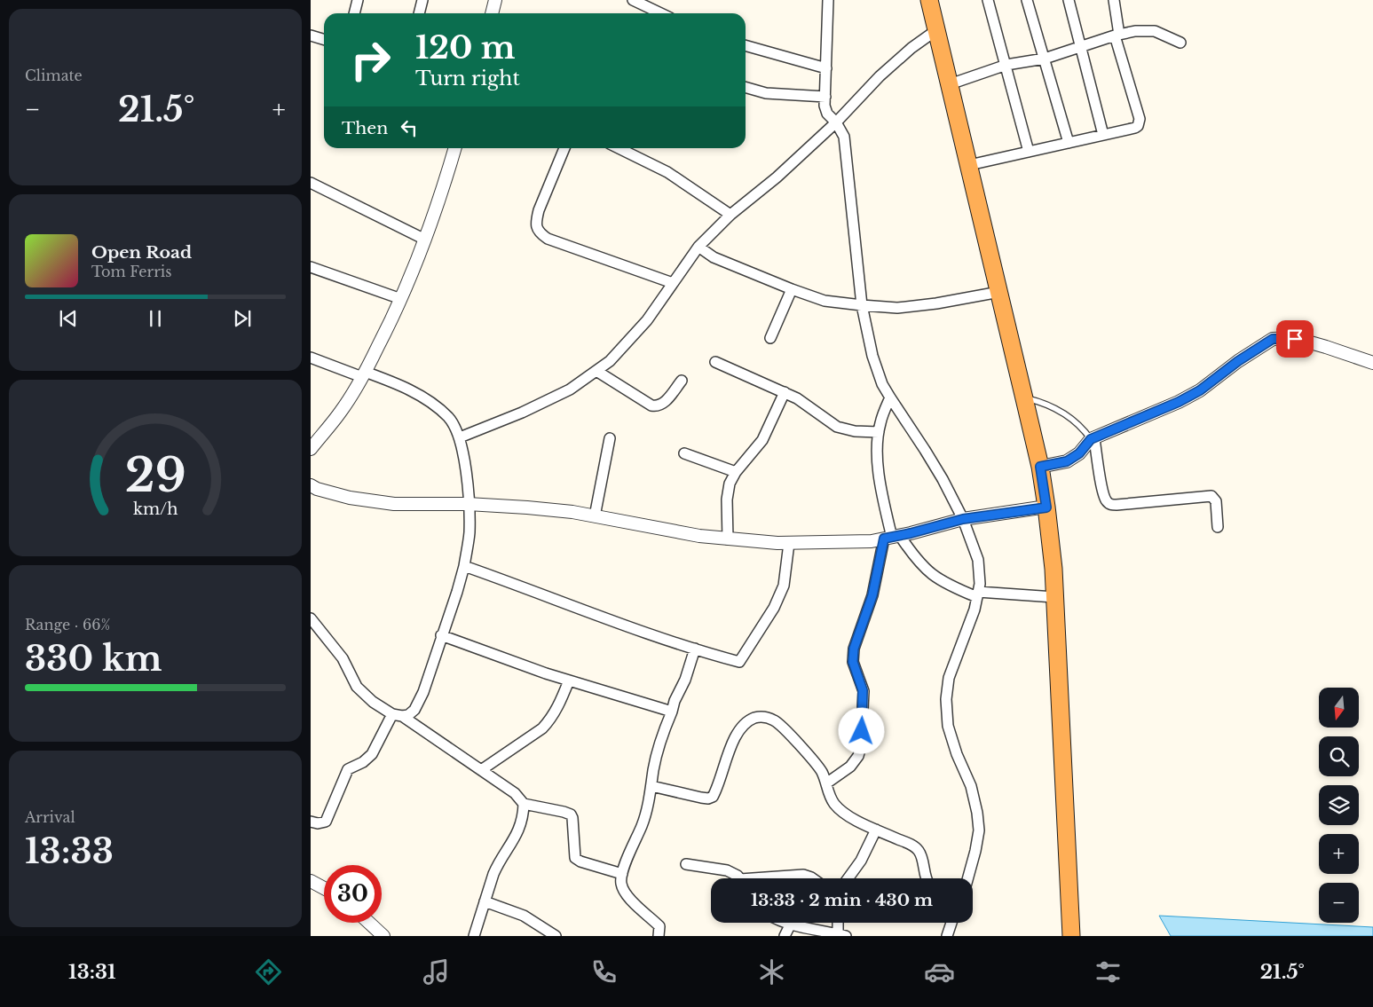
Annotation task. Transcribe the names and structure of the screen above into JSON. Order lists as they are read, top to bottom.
{
  "north": "bottom",
  "page": {
    "tile": [
      "Climate",
      ["Range · 66%", "330 km"],
      ["Arrival", "13:33"]
    ],
    "turn": ["120 m", "Turn right"],
    "heat": ["−", "21.5°", "+"],
    "then": "Then",
    "song": ["Open Road", "Tom Ferris"],
    "map_buttons": ["+", "−"],
    "limit": "30",
    "trip": "13:33 · 2 min · 430 m",
    "tabs": ["13:31", "21.5°"],
    "gauge": ["29", "km/h"]
  }
}
